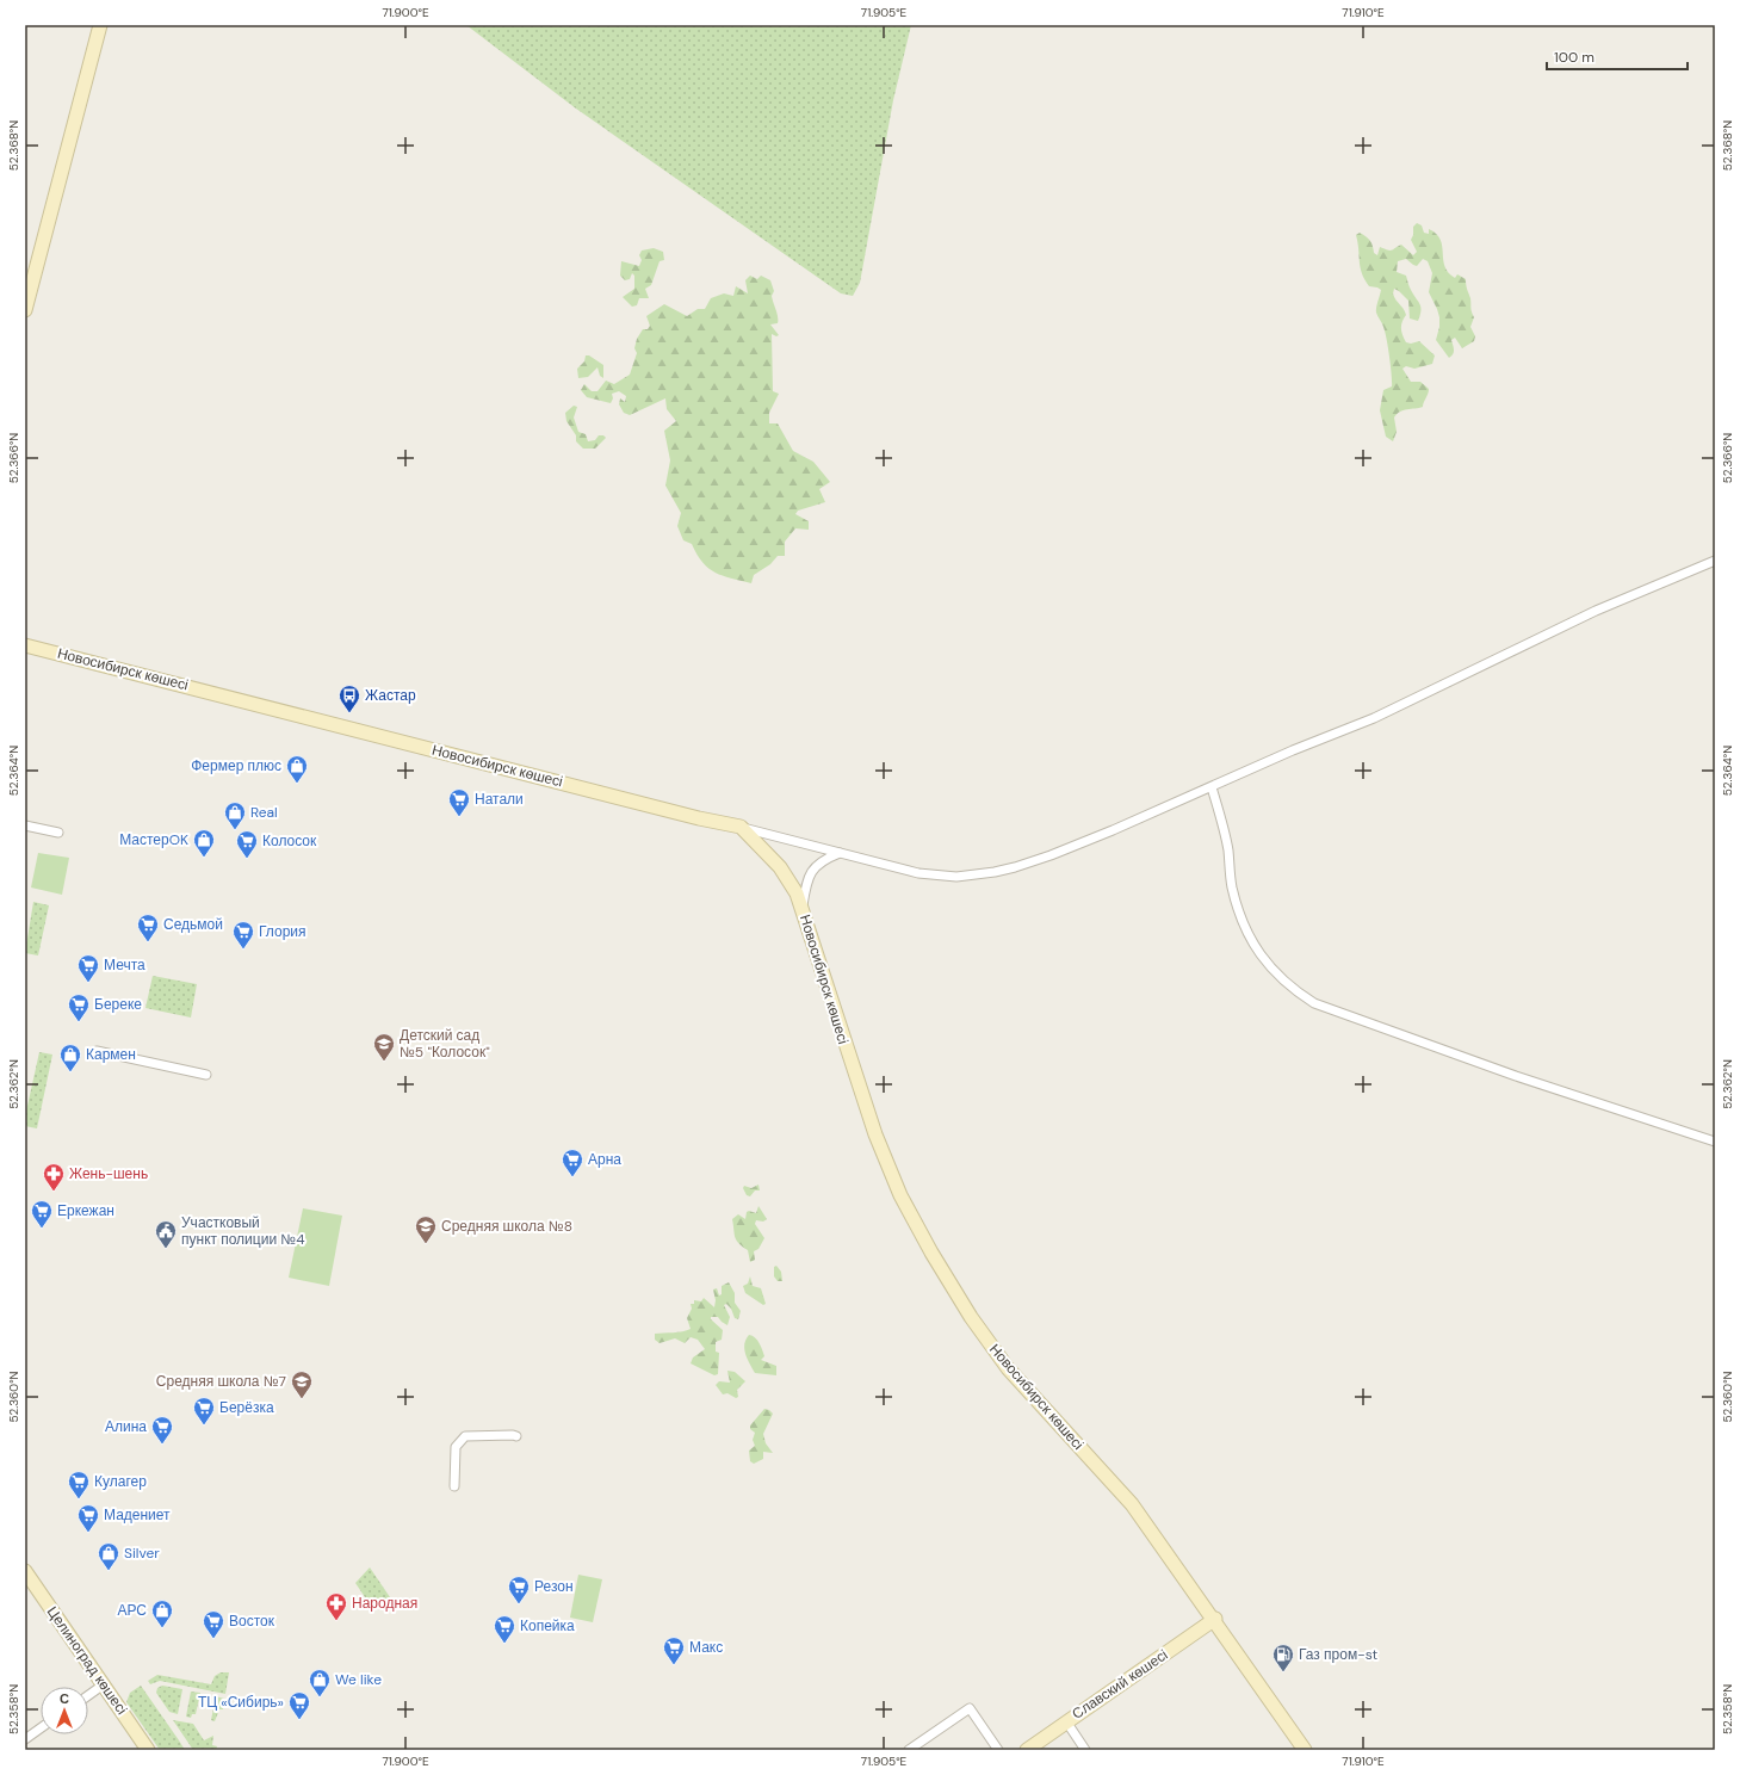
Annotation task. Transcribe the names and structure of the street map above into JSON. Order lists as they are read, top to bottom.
{
  "streets": {
    "main road": ["Новосибирск көшесі", "Целиноград көшесі", "Славский көшесі"]
  },
  "crossings": [
    ["Новосибирск көшесі", "Славский көшесі"]
  ],
  "places": {
    "bus stop": ["Жастар"],
    "shop": [
      "Фермер плюс",
      "Real",
      "МастерOK",
      "Кармен",
      "Silver",
      "АРС",
      "We like"
    ],
    "supermarket": [
      "Натали",
      "Колосок",
      "Седьмой",
      "Глория",
      "Мечта",
      "Береке",
      "Арна",
      "Еркежан",
      "Берёзка",
      "Алина",
      "Кулагер",
      "Мадениет",
      "Резон",
      "Восток",
      "Копейка",
      "Макс",
      "ТЦ «Сибирь»"
    ],
    "school or university": ["Детский сад №5 \"Колосок\"", "Средняя школа №8", "Средняя школа №7"],
    "pharmacy": ["Жень-шень", "Народная"],
    "public building": ["Участковый пункт полиции №4"],
    "fuel station": ["Газ пром-st"]
  },
  "scale_bar": "100 m",
  "north": "top",
  "coordinates": [
    "71.900°E",
    "71.905°E",
    "71.910°E",
    "52.368°N",
    "52.366°N",
    "52.364°N",
    "52.362°N",
    "52.360°N",
    "52.358°N"
  ]
}
